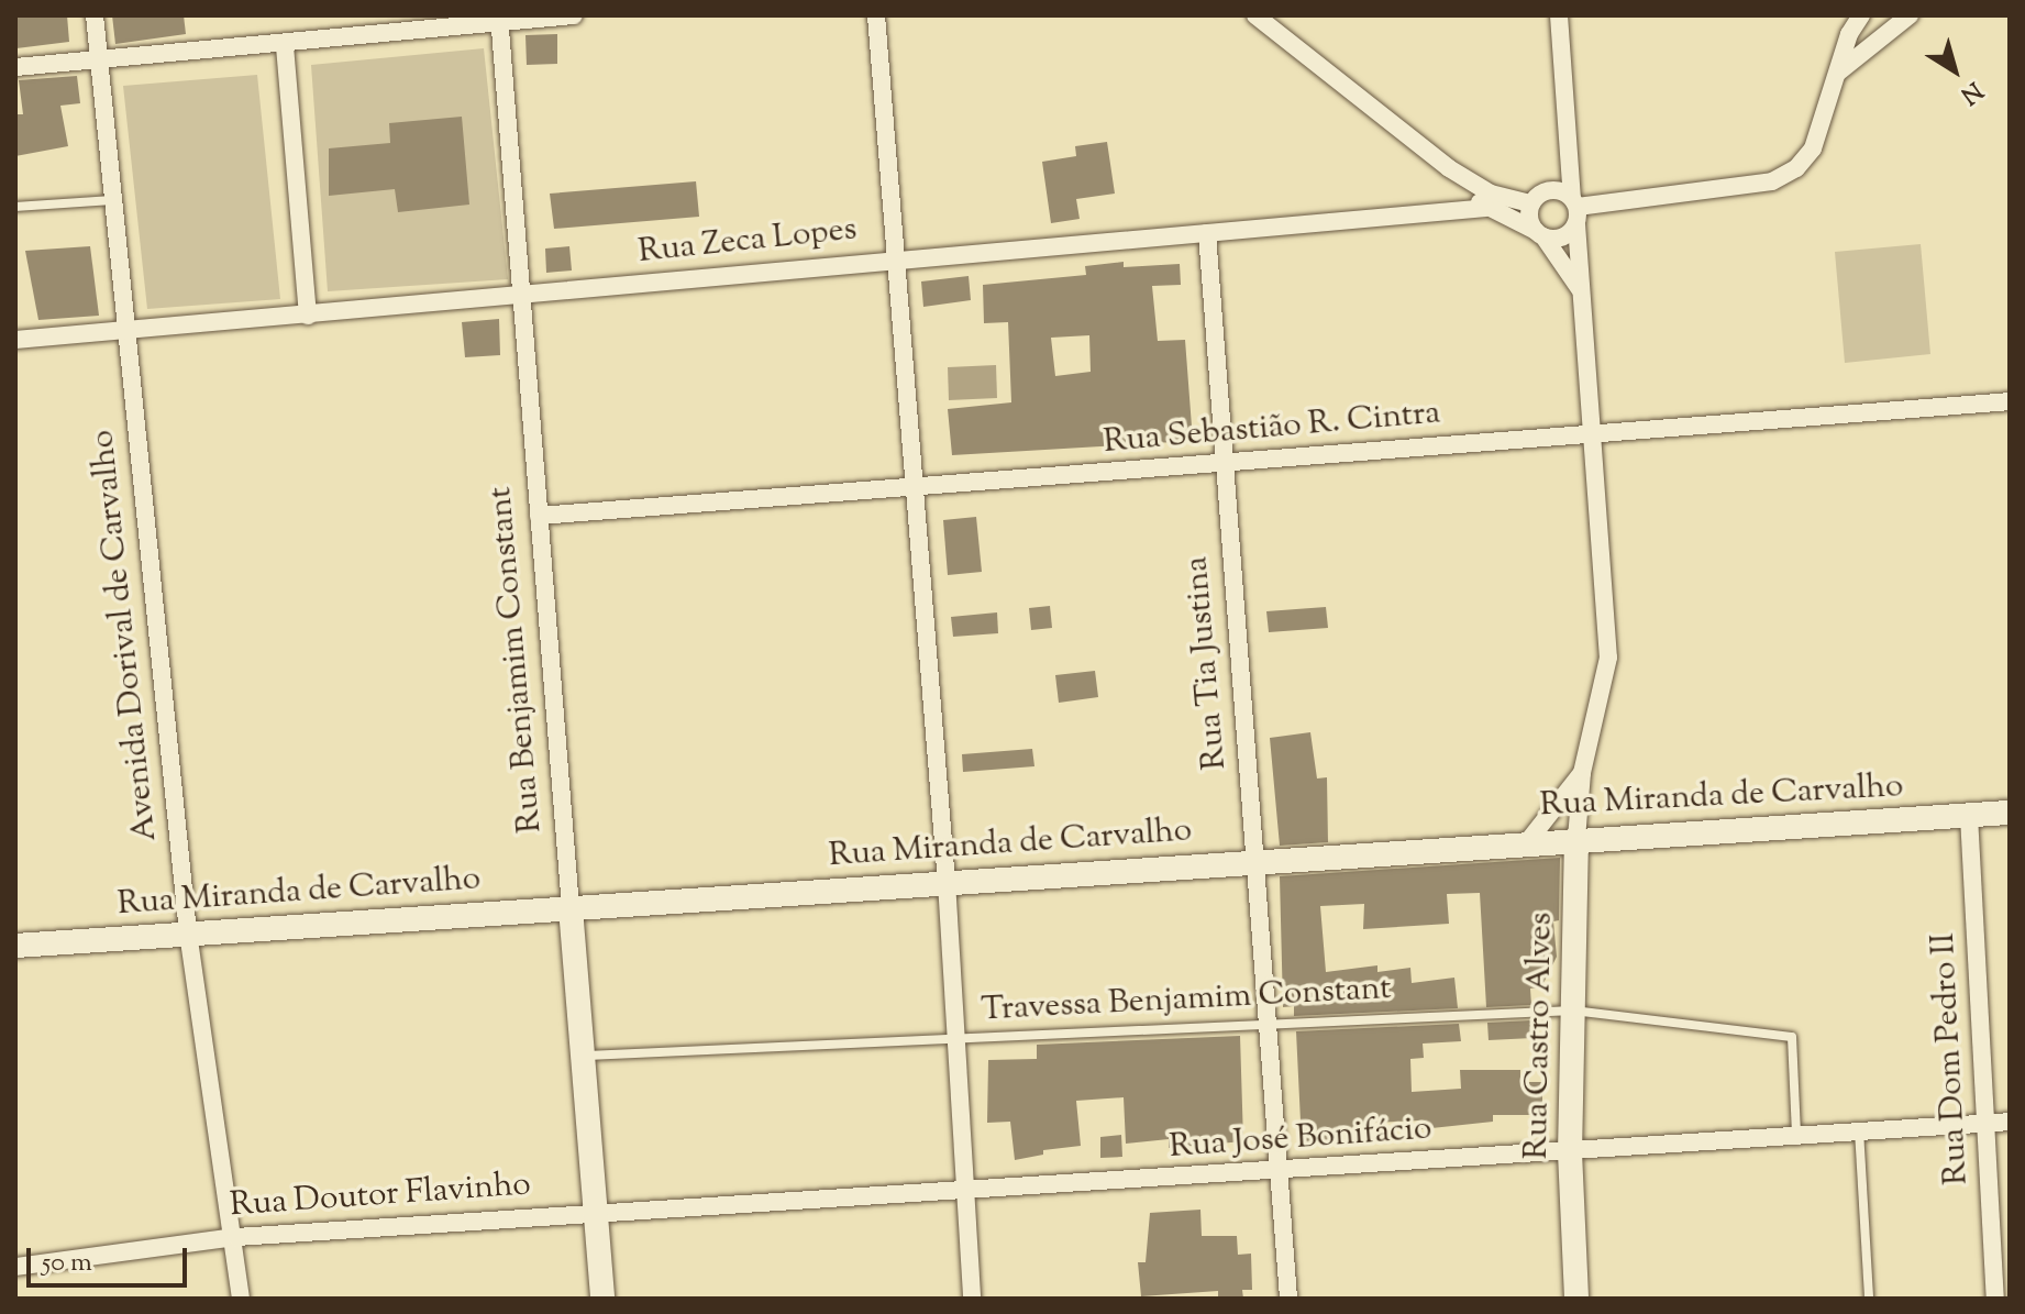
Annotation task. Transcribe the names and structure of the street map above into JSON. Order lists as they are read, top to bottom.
{
  "streets": {
    "main road": ["Rua Benjamim Constant", "Rua Miranda de Carvalho", "Rua Castro Alves"],
    "street": [
      "Rua Zeca Lopes",
      "Rua Sebastião R. Cintra",
      "Avenida Dorival de Carvalho",
      "Rua Tia Justina",
      "Rua Dom Pedro II",
      "Rua José Bonifácio",
      "Rua Doutor Flavinho"
    ],
    "lane": ["Travessa Benjamim Constant"]
  },
  "crossings": [
    ["Rua Zeca Lopes", "Avenida Dorival de Carvalho"],
    ["Rua Zeca Lopes", "Rua Benjamim Constant"],
    ["Rua Zeca Lopes", "Rua Tia Justina"],
    ["Rua Sebastião R. Cintra", "Rua Benjamim Constant"],
    ["Rua Sebastião R. Cintra", "Rua Tia Justina"],
    ["Rua Sebastião R. Cintra", "Rua Castro Alves"],
    ["Avenida Dorival de Carvalho", "Rua Miranda de Carvalho"],
    ["Avenida Dorival de Carvalho", "Rua Doutor Flavinho"],
    ["Rua Benjamim Constant", "Rua Miranda de Carvalho"],
    ["Rua Benjamim Constant", "Travessa Benjamim Constant"],
    ["Rua Benjamim Constant", "Rua José Bonifácio"],
    ["Rua Benjamim Constant", "Rua Doutor Flavinho"],
    ["Rua Tia Justina", "Rua Miranda de Carvalho"],
    ["Rua Tia Justina", "Travessa Benjamim Constant"],
    ["Rua Tia Justina", "Rua José Bonifácio"],
    ["Rua Miranda de Carvalho", "Rua Castro Alves"],
    ["Rua Miranda de Carvalho", "Rua Dom Pedro II"],
    ["Travessa Benjamim Constant", "Rua Castro Alves"],
    ["Travessa Benjamim Constant", "Rua José Bonifácio"],
    ["Rua Castro Alves", "Rua José Bonifácio"],
    ["Rua Dom Pedro II", "Rua José Bonifácio"],
    ["Rua José Bonifácio", "Rua Doutor Flavinho"]
  ],
  "scale_bar": "50 m",
  "north": "bottom right"
}
